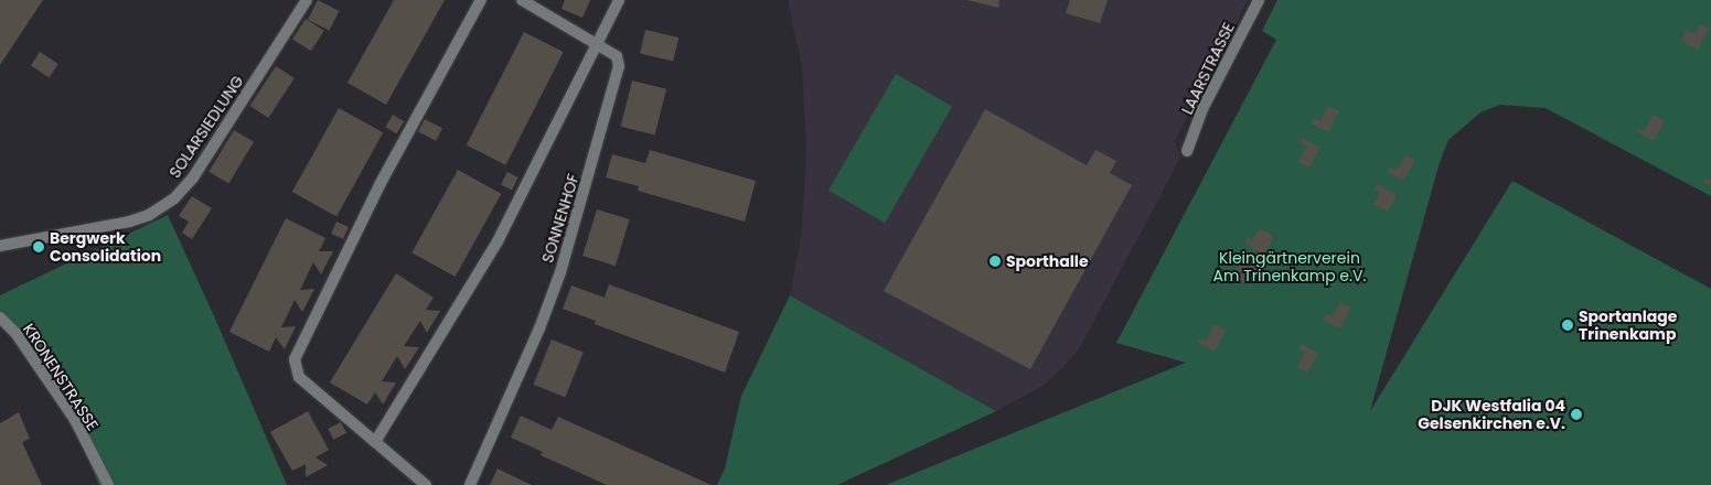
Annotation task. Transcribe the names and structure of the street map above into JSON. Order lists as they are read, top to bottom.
{
  "streets": {
    "street": [
      "LAARSTRASSE",
      "SOLARSIEDLUNG",
      "SONNENHOF",
      "KRONENSTRASSE"
    ]
  },
  "parks": ["Kleingärtnerverein Am Trinenkamp e.V."],
  "places": [
    "Bergwerk Consolidation",
    "Sporthalle",
    "Sportanlage Trinenkamp",
    "DJK Westfalia 04 Gelsenkirchen e.V."
  ]
}
